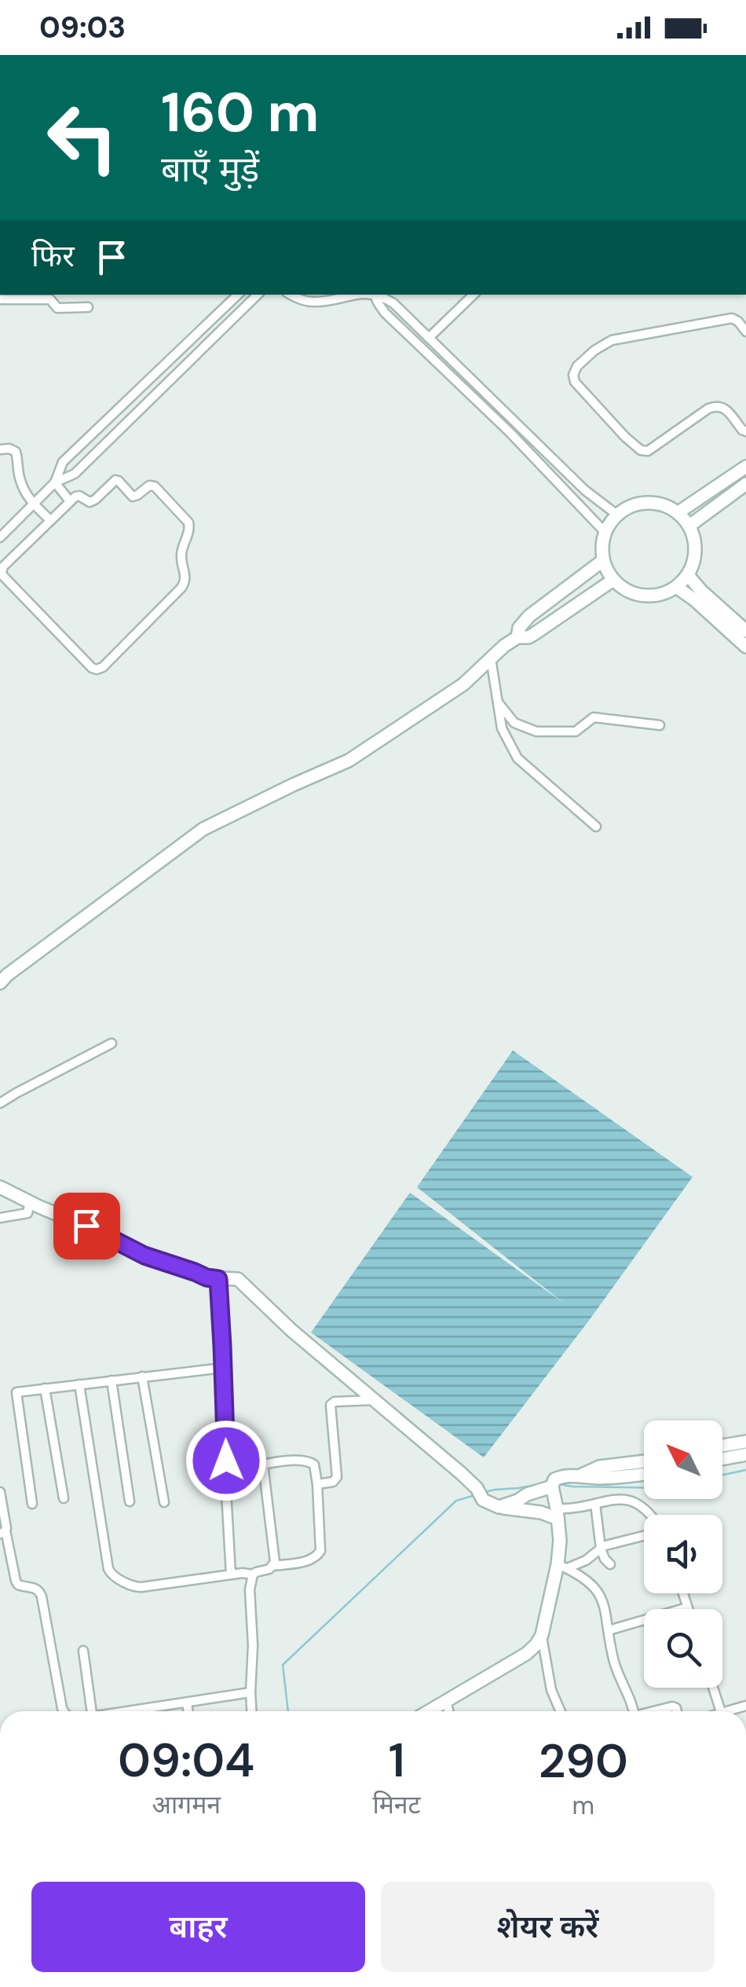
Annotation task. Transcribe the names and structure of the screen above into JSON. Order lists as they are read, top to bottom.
{
  "north": "top left",
  "page": {
    "status": "09:03",
    "turn": ["160 m", "बाएँ मुड़ें"],
    "then": "फिर",
    "eta": [
      "09:04",
      "आगमन",
      "1",
      "मिनट",
      "290",
      "m"
    ],
    "buttons": ["बाहर", "शेयर करें"]
  }
}
